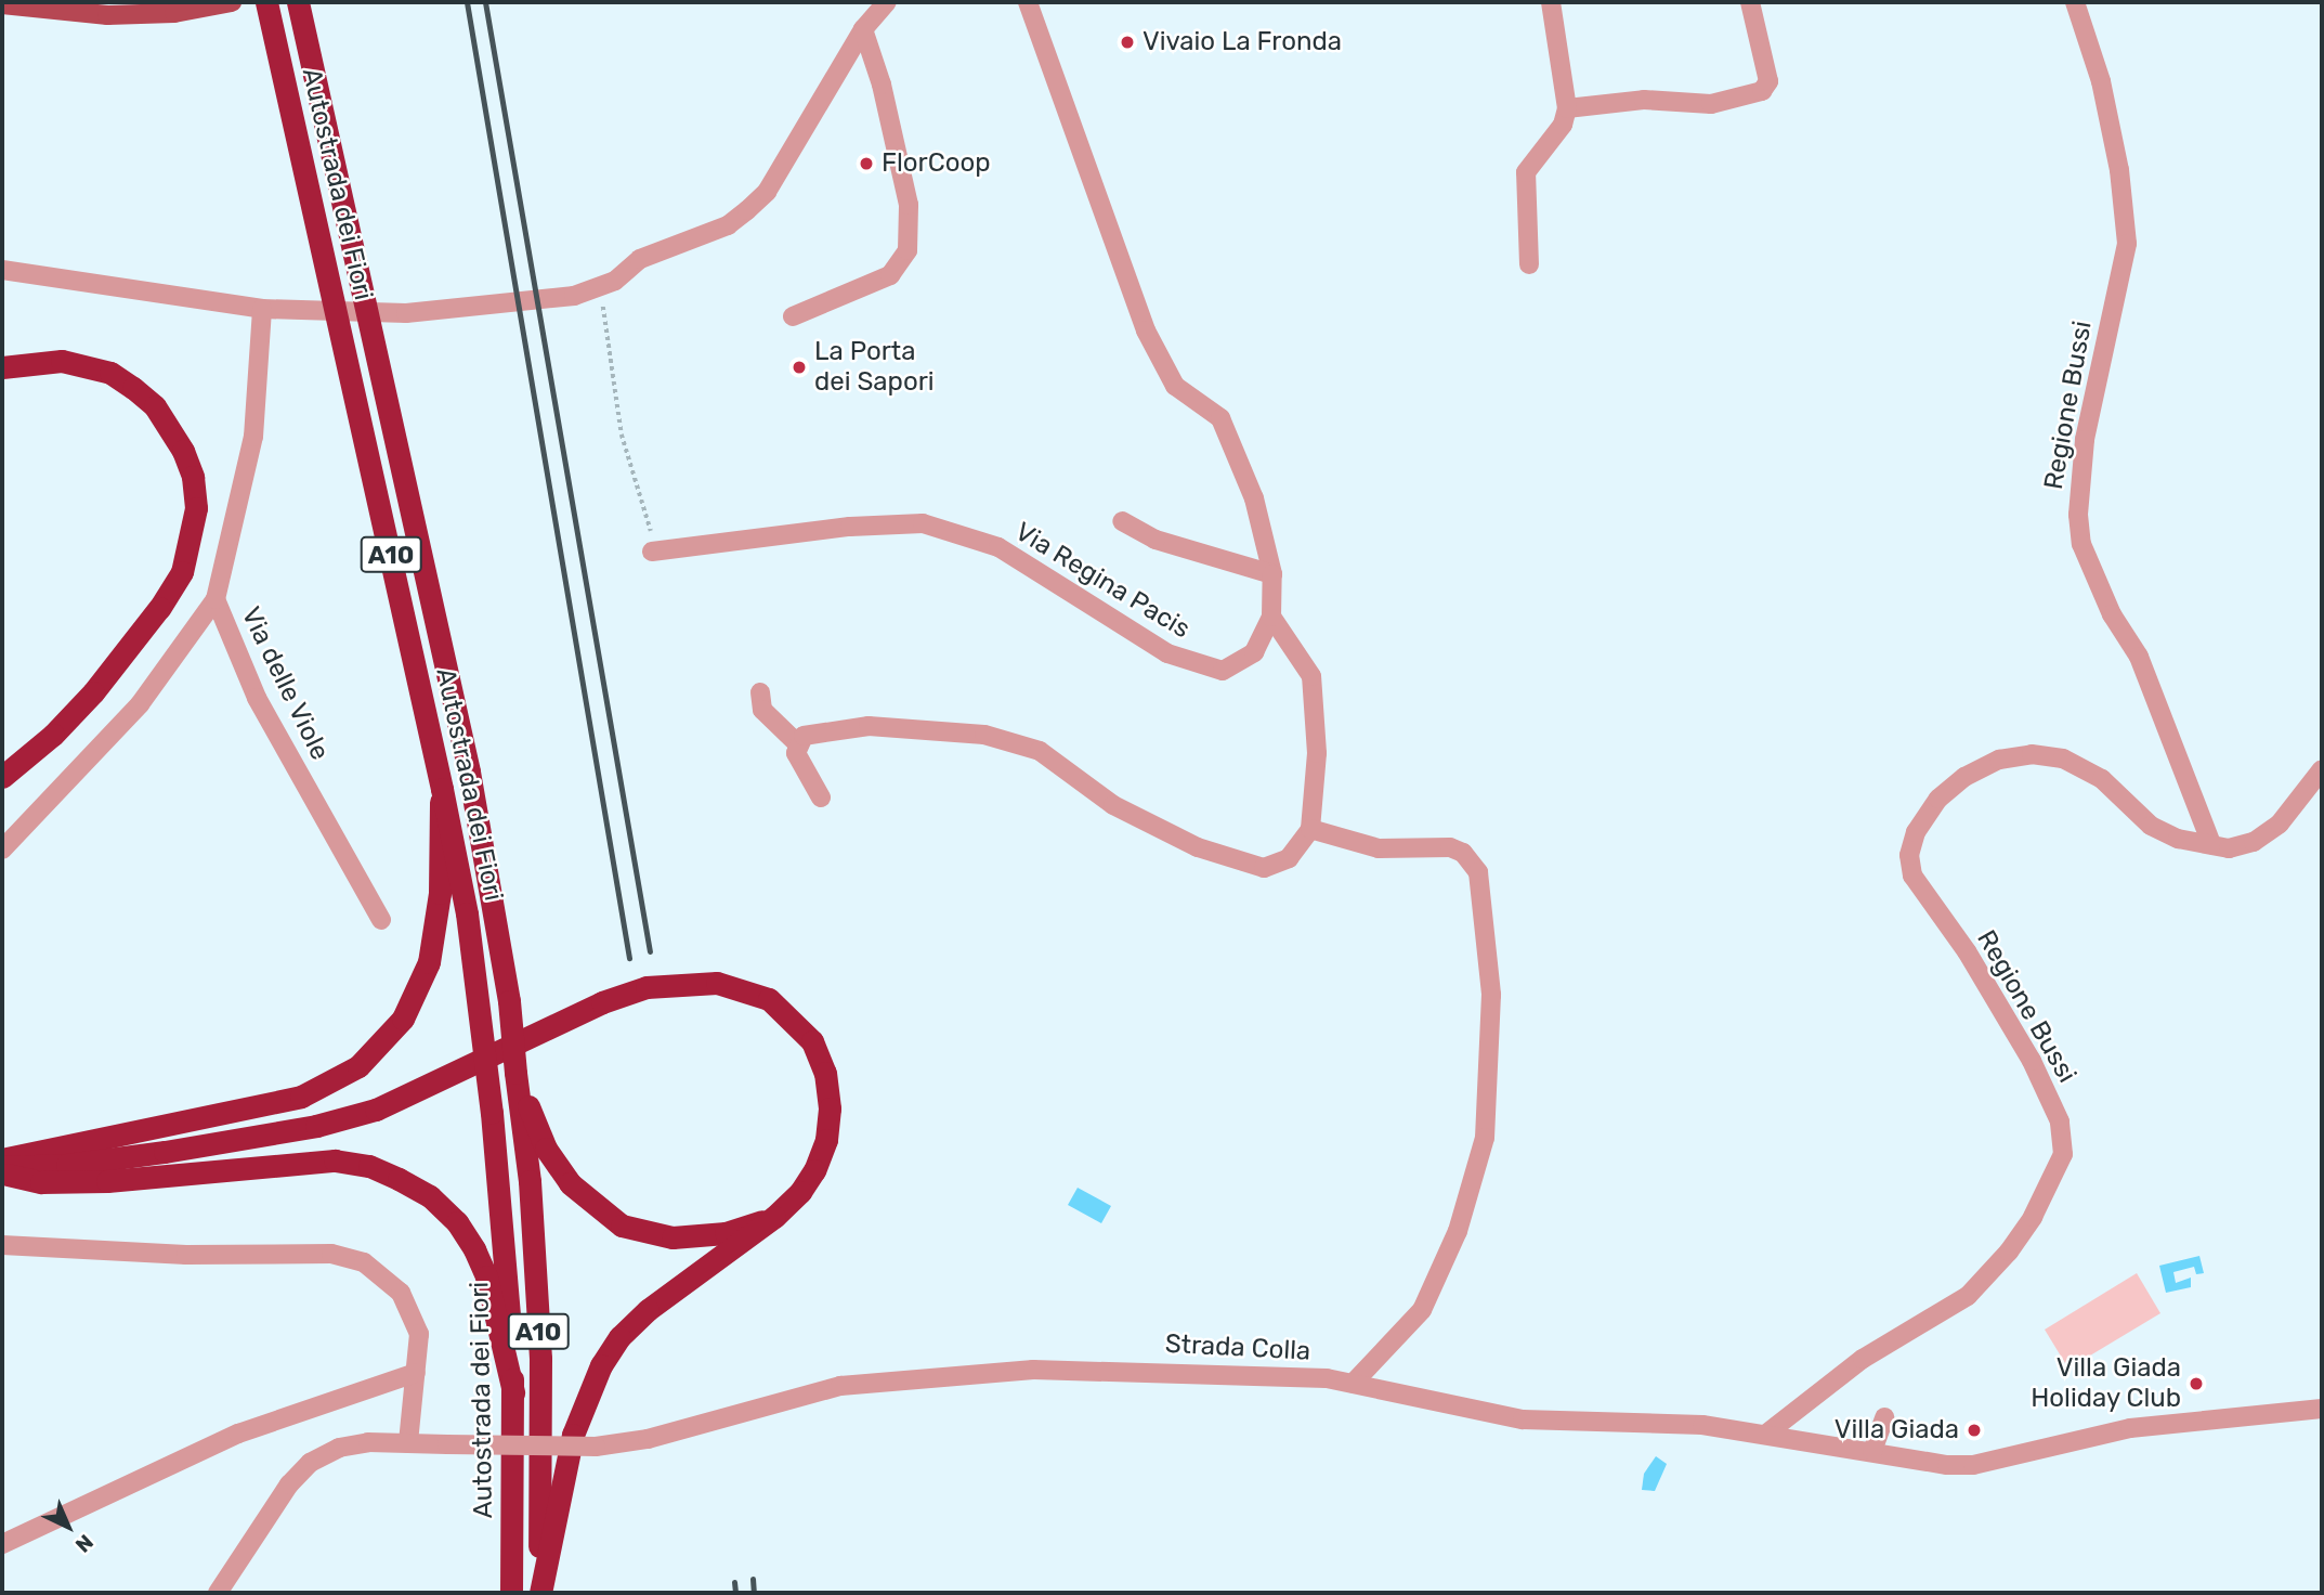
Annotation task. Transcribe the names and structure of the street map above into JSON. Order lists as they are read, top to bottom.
{
  "streets": {
    "highway": ["Autostrada dei Fiori", "A10"],
    "street": [
      "Regione Bussi",
      "Via Regina Pacis",
      "Via delle Viole",
      "Strada Colla"
    ]
  },
  "crossings": [
    ["Regione Bussi", "Strada Colla"]
  ],
  "places": [
    "Vivaio La Fronda",
    "FlorCoop",
    "La Porta dei Sapori",
    "Villa Giada Holiday Club",
    "Villa Giada"
  ],
  "north": "bottom right"
}
